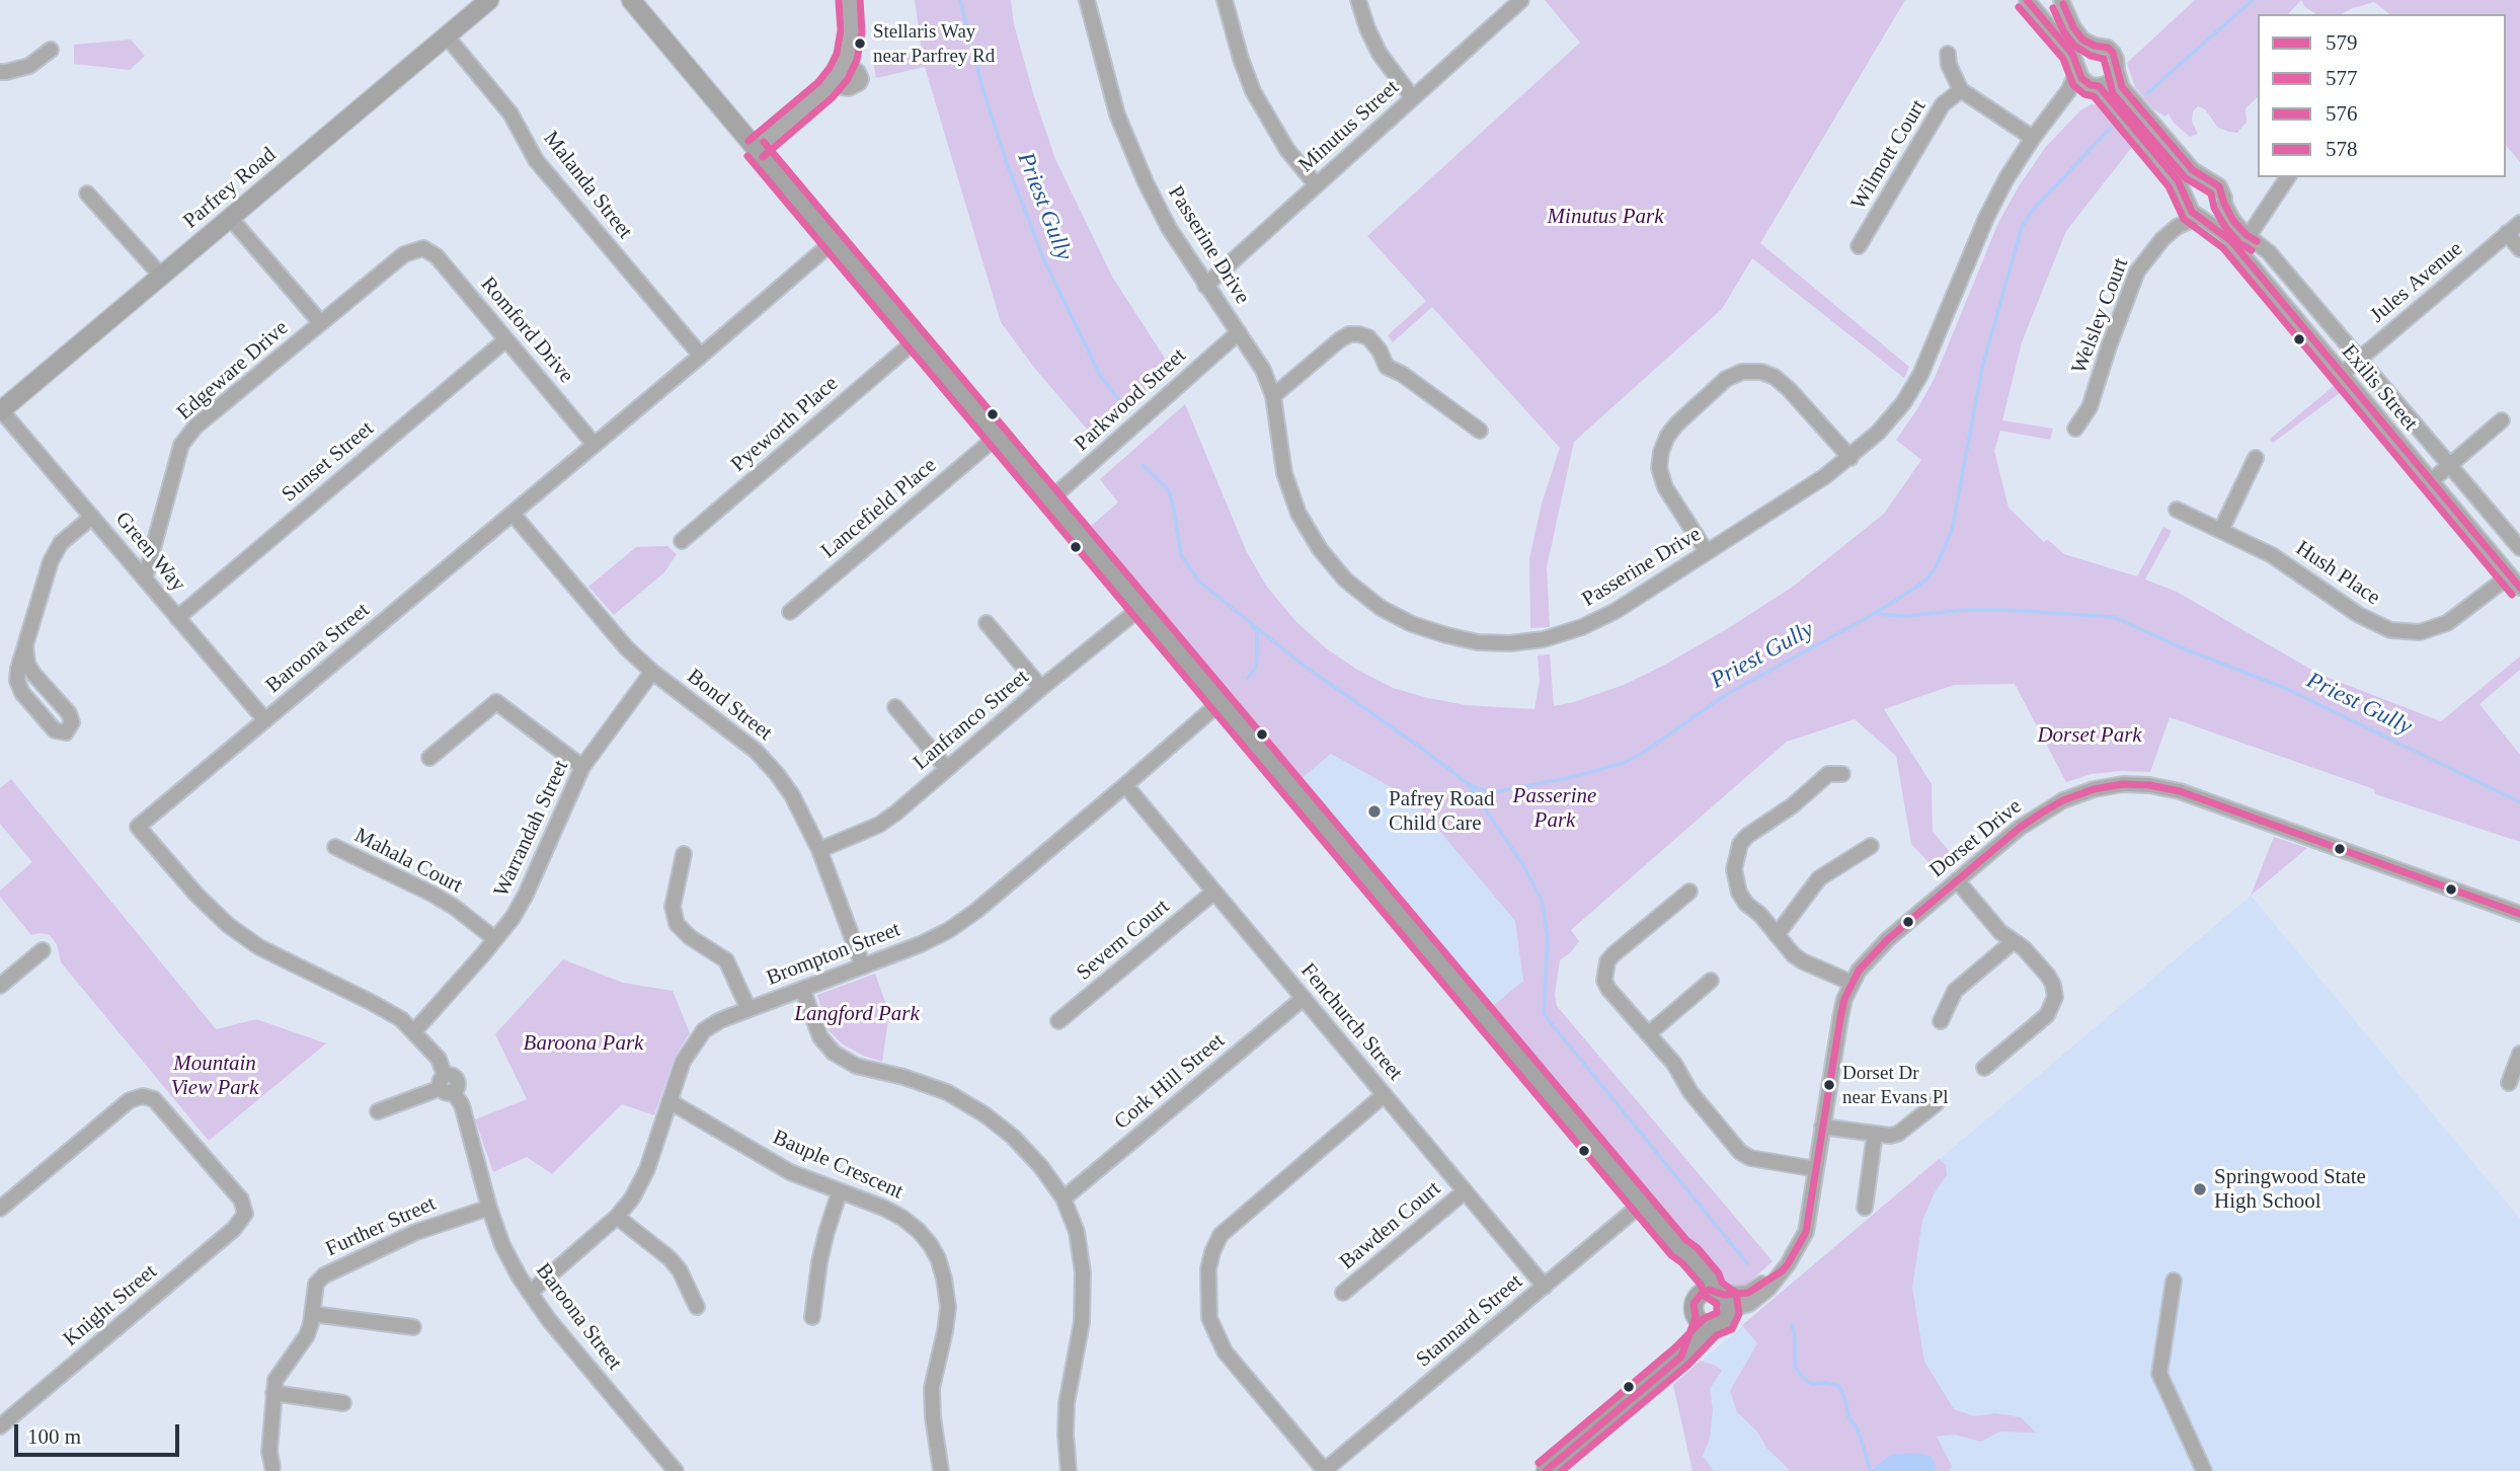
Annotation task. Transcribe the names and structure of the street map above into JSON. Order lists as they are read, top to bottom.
{
  "streets": {
    "main road": ["Parfrey Road"],
    "street": [
      "Minutus Street",
      "Wilmott Court",
      "Malanda Street",
      "Passerine Drive",
      "Jules Avenue",
      "Welsley Court",
      "Romford Drive",
      "Edgeware Drive",
      "Exilis Street",
      "Parkwood Street",
      "Pyeworth Place",
      "Sunset Street",
      "Lancefield Place",
      "Green Way",
      "Hush Place",
      "Baroona Street",
      "Bond Street",
      "Lanfranco Street",
      "Warrandah Street",
      "Dorset Drive",
      "Mahala Court",
      "Severn Court",
      "Brompton Street",
      "Fenchurch Street",
      "Cork Hill Street",
      "Bauple Crescent",
      "Bawden Court",
      "Further Street",
      "Knight Street",
      "Stannard Street"
    ]
  },
  "crossings": [
    ["Minutus Street", "Passerine Drive"],
    ["Malanda Street", "Parfrey Road"],
    ["Malanda Street", "Baroona Street"],
    ["Parfrey Road", "Green Way"],
    ["Passerine Drive", "Exilis Street"],
    ["Passerine Drive", "Parkwood Street"],
    ["Jules Avenue", "Exilis Street"],
    ["Welsley Court", "Exilis Street"],
    ["Romford Drive", "Edgeware Drive"],
    ["Romford Drive", "Sunset Street"],
    ["Romford Drive", "Baroona Street"],
    ["Edgeware Drive", "Green Way"],
    ["Exilis Street", "Hush Place"],
    ["Sunset Street", "Green Way"],
    ["Green Way", "Baroona Street"],
    ["Baroona Street", "Bond Street"],
    ["Baroona Street", "Warrandah Street"],
    ["Baroona Street", "Brompton Street"],
    ["Baroona Street", "Further Street"],
    ["Bond Street", "Lanfranco Street"],
    ["Bond Street", "Warrandah Street"],
    ["Bond Street", "Brompton Street"],
    ["Warrandah Street", "Mahala Court"],
    ["Severn Court", "Fenchurch Street"],
    ["Brompton Street", "Fenchurch Street"],
    ["Brompton Street", "Bauple Crescent"],
    ["Fenchurch Street", "Cork Hill Street"],
    ["Fenchurch Street", "Bawden Court"],
    ["Fenchurch Street", "Stannard Street"]
  ],
  "water": ["Priest Gully"],
  "parks": [
    "Minutus Park",
    "Dorset Park",
    "Passerine Park",
    "Langford Park",
    "Baroona Park",
    "Mountain View Park"
  ],
  "places": [
    "Stellaris Way near Parfrey Rd",
    "Pafrey Road Child Care",
    "Dorset Dr near Evans Pl",
    "Springwood State High School"
  ],
  "lines": [
    "transit line 579",
    "transit line 577",
    "transit line 576",
    "transit line 578"
  ],
  "legend": [
    "579",
    "577",
    "576",
    "578"
  ],
  "scale_bar": "100 m"
}
